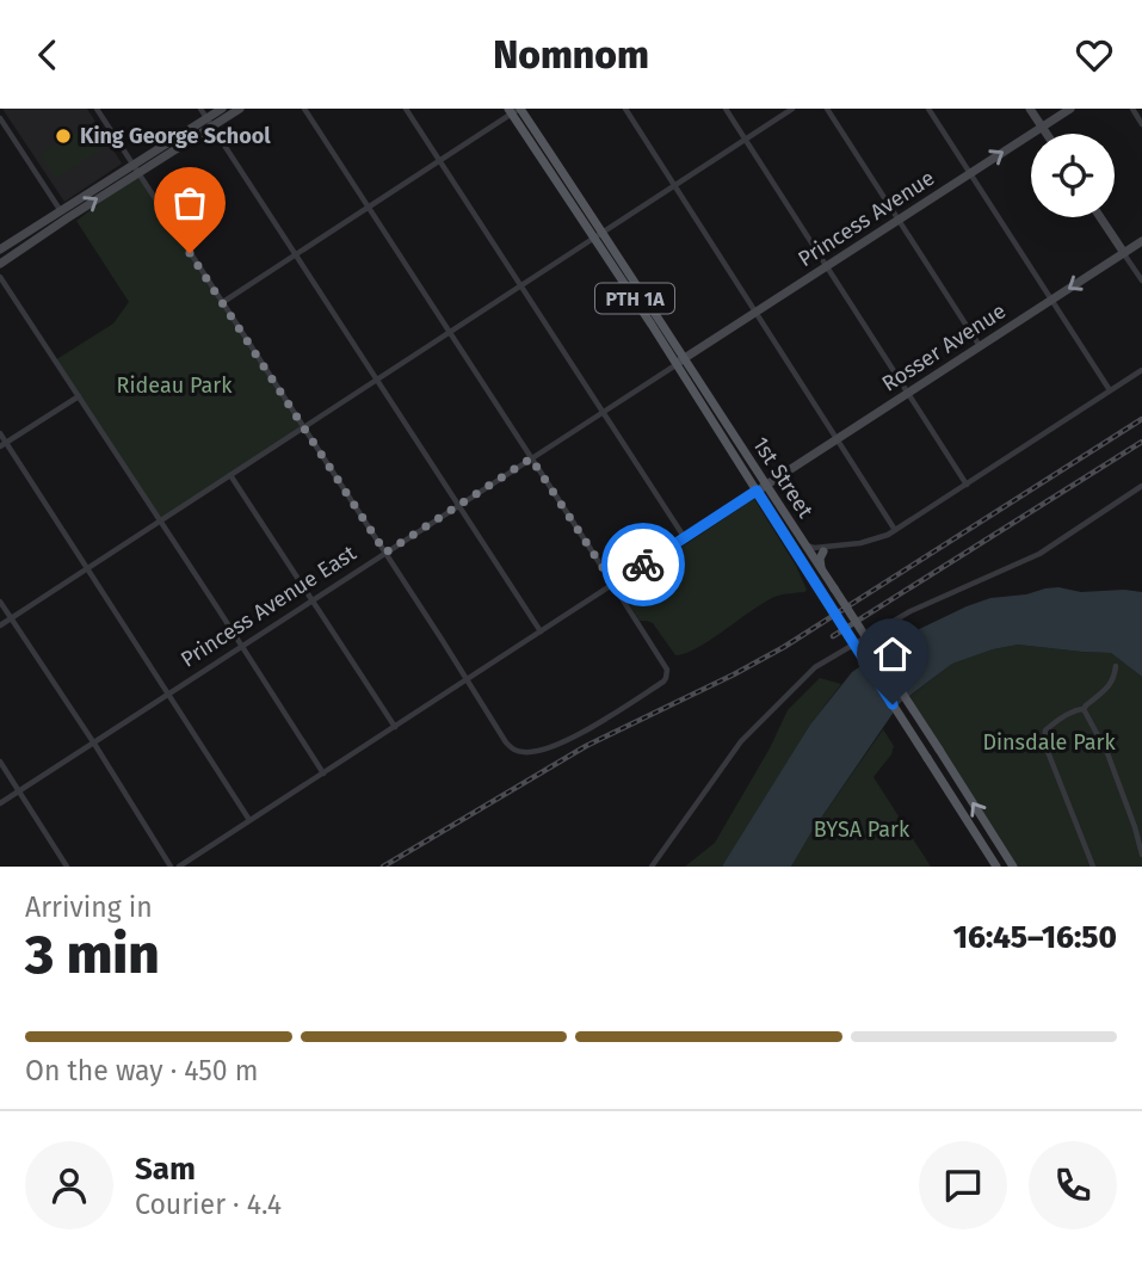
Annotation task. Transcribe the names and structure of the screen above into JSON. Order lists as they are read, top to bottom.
{
  "streets": {
    "main road": ["PTH 1A", "1st Street"],
    "street": ["Princess Avenue", "Rosser Avenue", "Princess Avenue East"]
  },
  "crossings": [
    ["Princess Avenue", "1st Street"],
    ["Princess Avenue", "Princess Avenue East"],
    ["Rosser Avenue", "1st Street"],
    ["1st Street", "Princess Avenue East"]
  ],
  "parks": ["Rideau Park", "Dinsdale Park", "BYSA Park"],
  "places": ["King George School"],
  "page": {
    "header": "Nomnom",
    "heading": ["3 min", "Arriving in", "16:45–16:50"],
    "panel": ["Sam", "Courier · 4.4"],
    "bar": "On the way · 450 m"
  }
}
